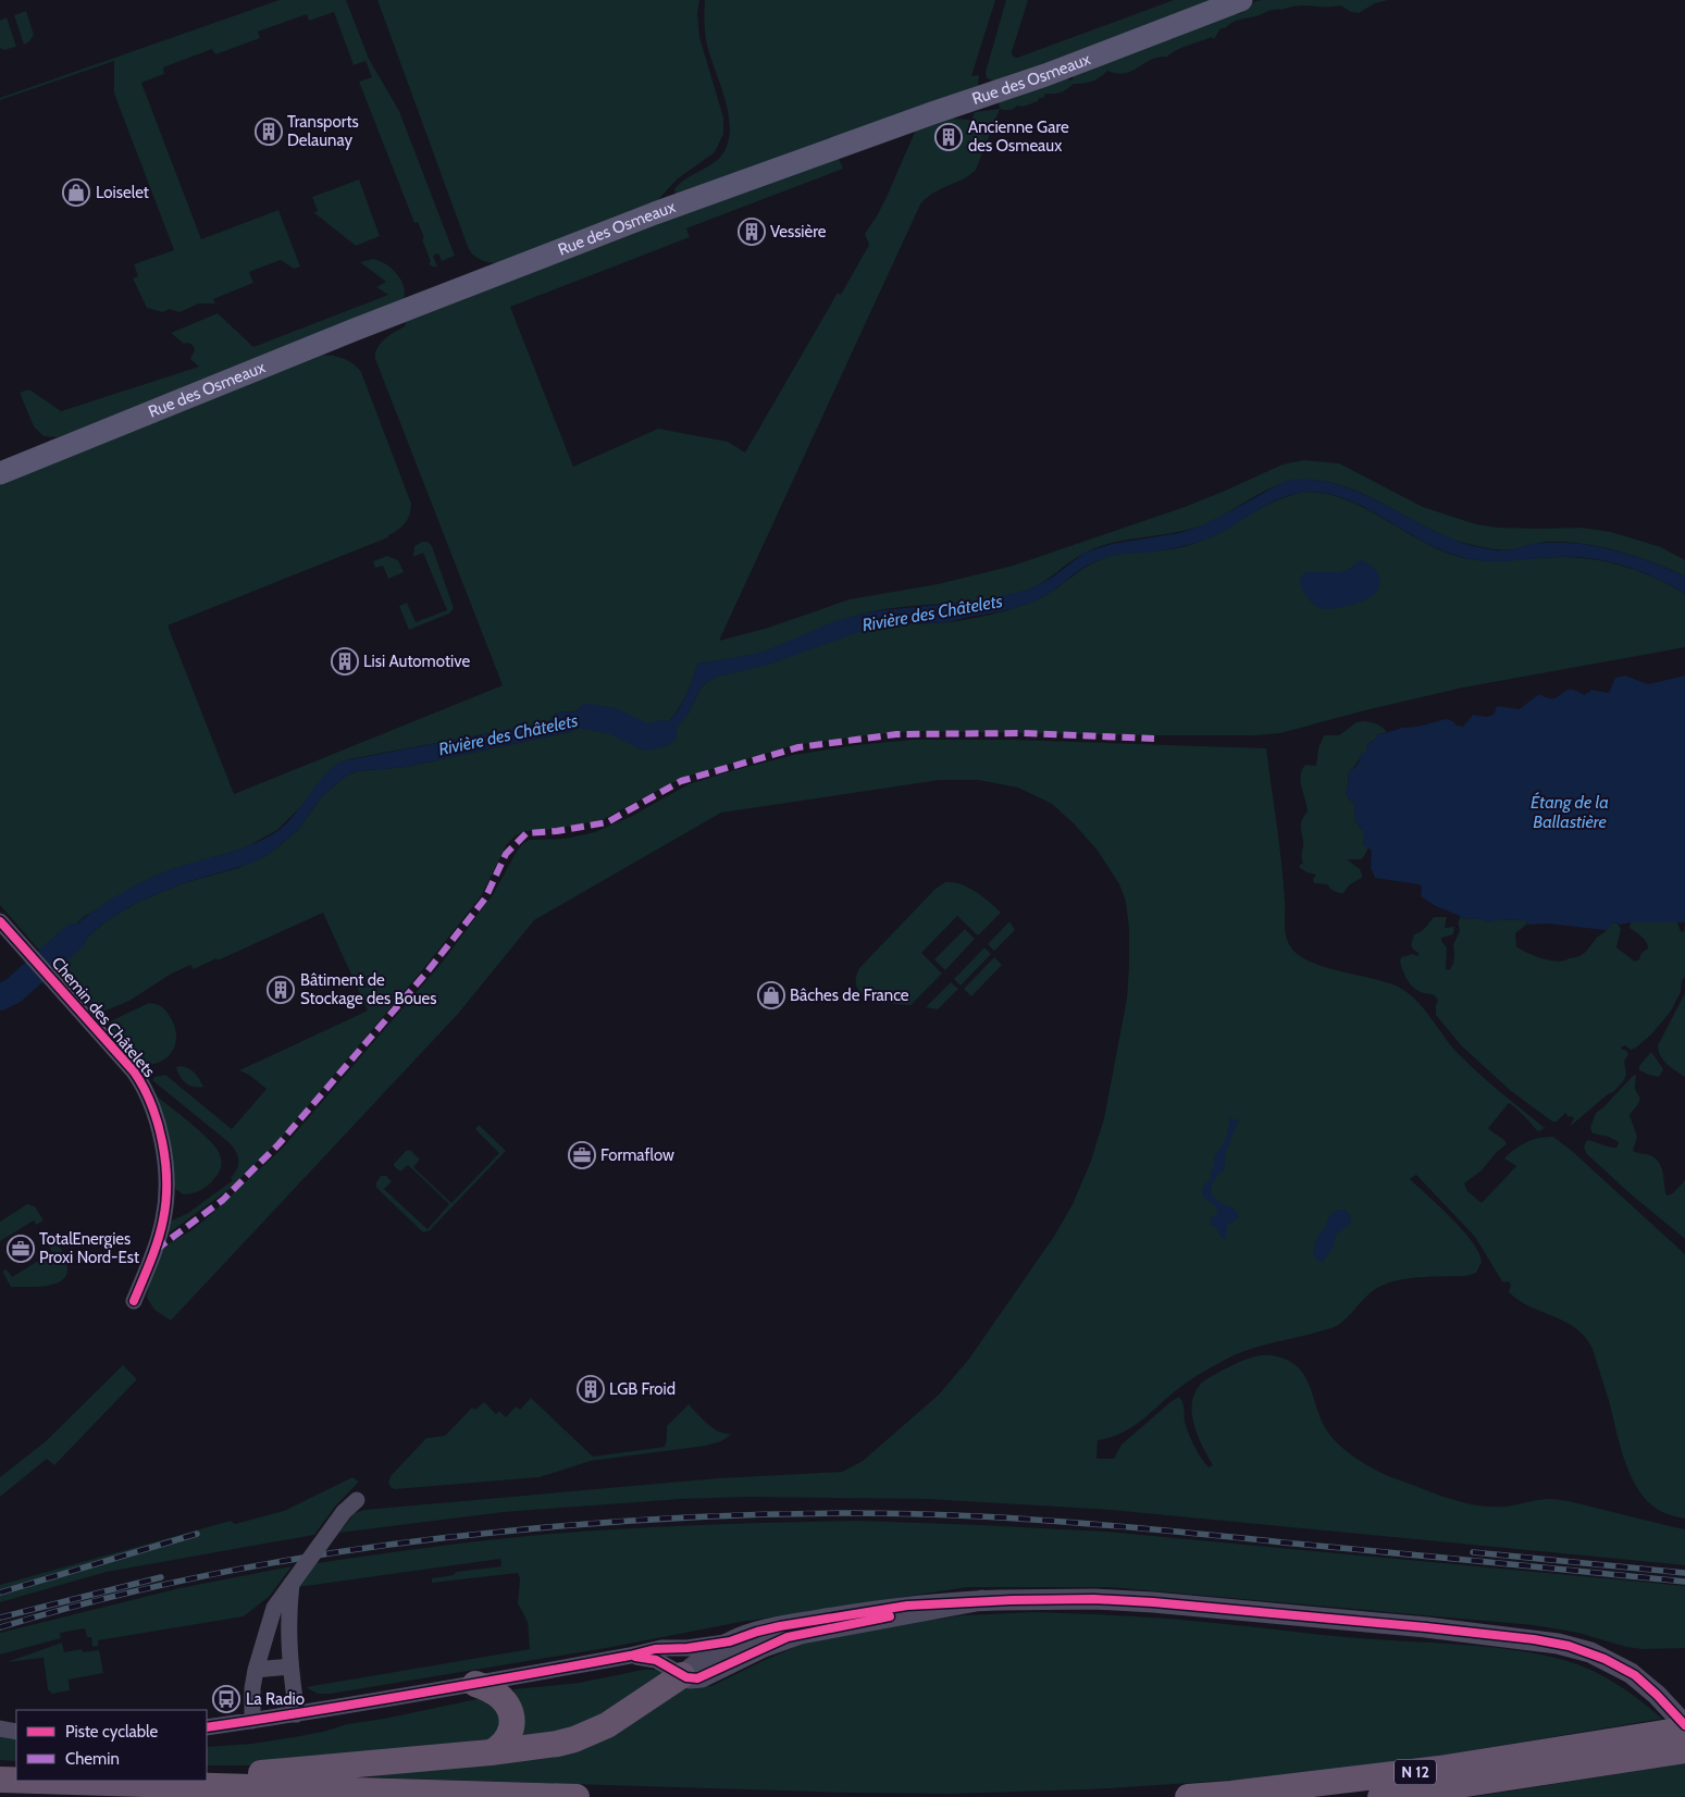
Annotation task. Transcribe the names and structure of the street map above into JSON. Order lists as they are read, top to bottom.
{
  "streets": {
    "highway": ["N 12"],
    "main road": ["Rue des Osmeaux"],
    "street": ["Chemin des Châtelets"]
  },
  "water": ["Rivière des Châtelets", "Étang de la Ballastière"],
  "places": {
    "building": [
      "Transports Delaunay",
      "Ancienne Gare des Osmeaux",
      "Vessière",
      "Lisi Automotive",
      "Bâtiment de Stockage des Boues",
      "LGB Froid"
    ],
    "shop": ["Loiselet", "Bâches de France"],
    "office": ["Formaflow", "TotalEnergies Proxi Nord-Est"],
    "bus stop": ["La Radio"]
  },
  "legend": ["Piste cyclable", "Chemin"]
}
